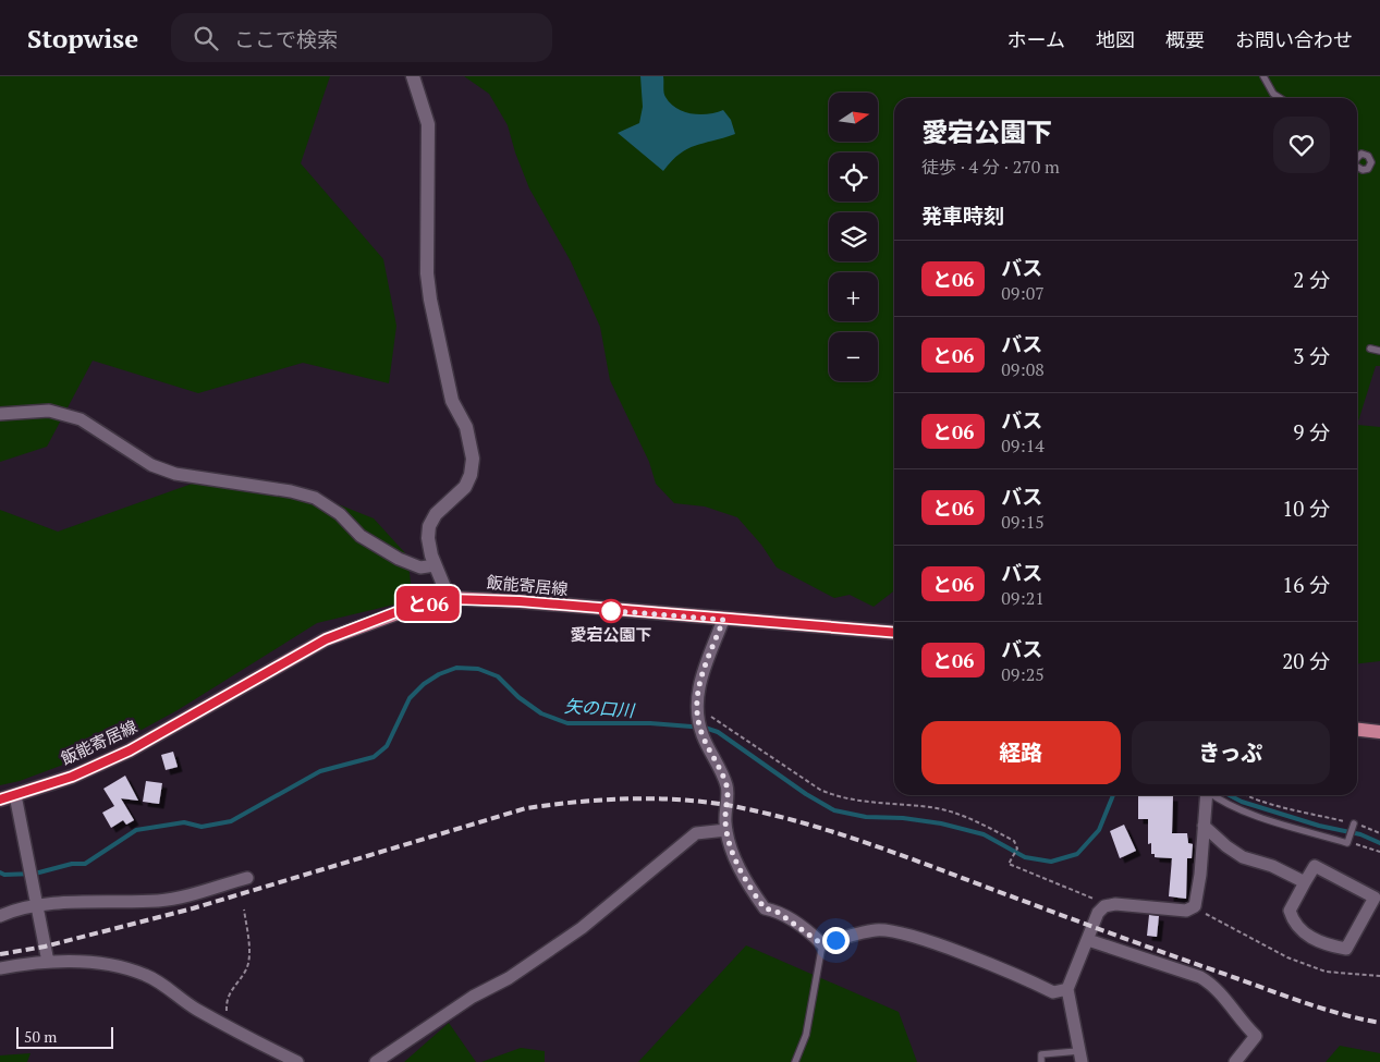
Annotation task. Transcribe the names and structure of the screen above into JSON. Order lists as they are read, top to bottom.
{
  "streets": {
    "main road": ["飯能寄居線"]
  },
  "water": ["矢の口川"],
  "places": ["愛宕公園下"],
  "lines": ["bus line と06"],
  "scale_bar": "50 m",
  "north": "right",
  "page": {
    "header": "Stopwise",
    "search": "ここで検索",
    "nav": [
      "ホーム",
      "地図",
      "概要",
      "お問い合わせ"
    ],
    "on_map": "と06",
    "map_buttons": ["+", "−"],
    "heading": [
      ["愛宕公園下", "徒歩 · 4 分 · 270 m"],
      "発車時刻"
    ],
    "list": [
      {
        "mark": "と06",
        "name": "バス",
        "note": "09:07",
        "value": "2 分"
      },
      {
        "mark": "と06",
        "name": "バス",
        "note": "09:08",
        "value": "3 分"
      },
      {
        "mark": "と06",
        "name": "バス",
        "note": "09:14",
        "value": "9 分"
      },
      {
        "mark": "と06",
        "name": "バス",
        "note": "09:15",
        "value": "10 分"
      },
      {
        "mark": "と06",
        "name": "バス",
        "note": "09:21",
        "value": "16 分"
      },
      {
        "mark": "と06",
        "name": "バス",
        "note": "09:25",
        "value": "20 分"
      }
    ],
    "buttons": ["経路", "きっぷ"],
    "scale": "50 m"
  }
}
